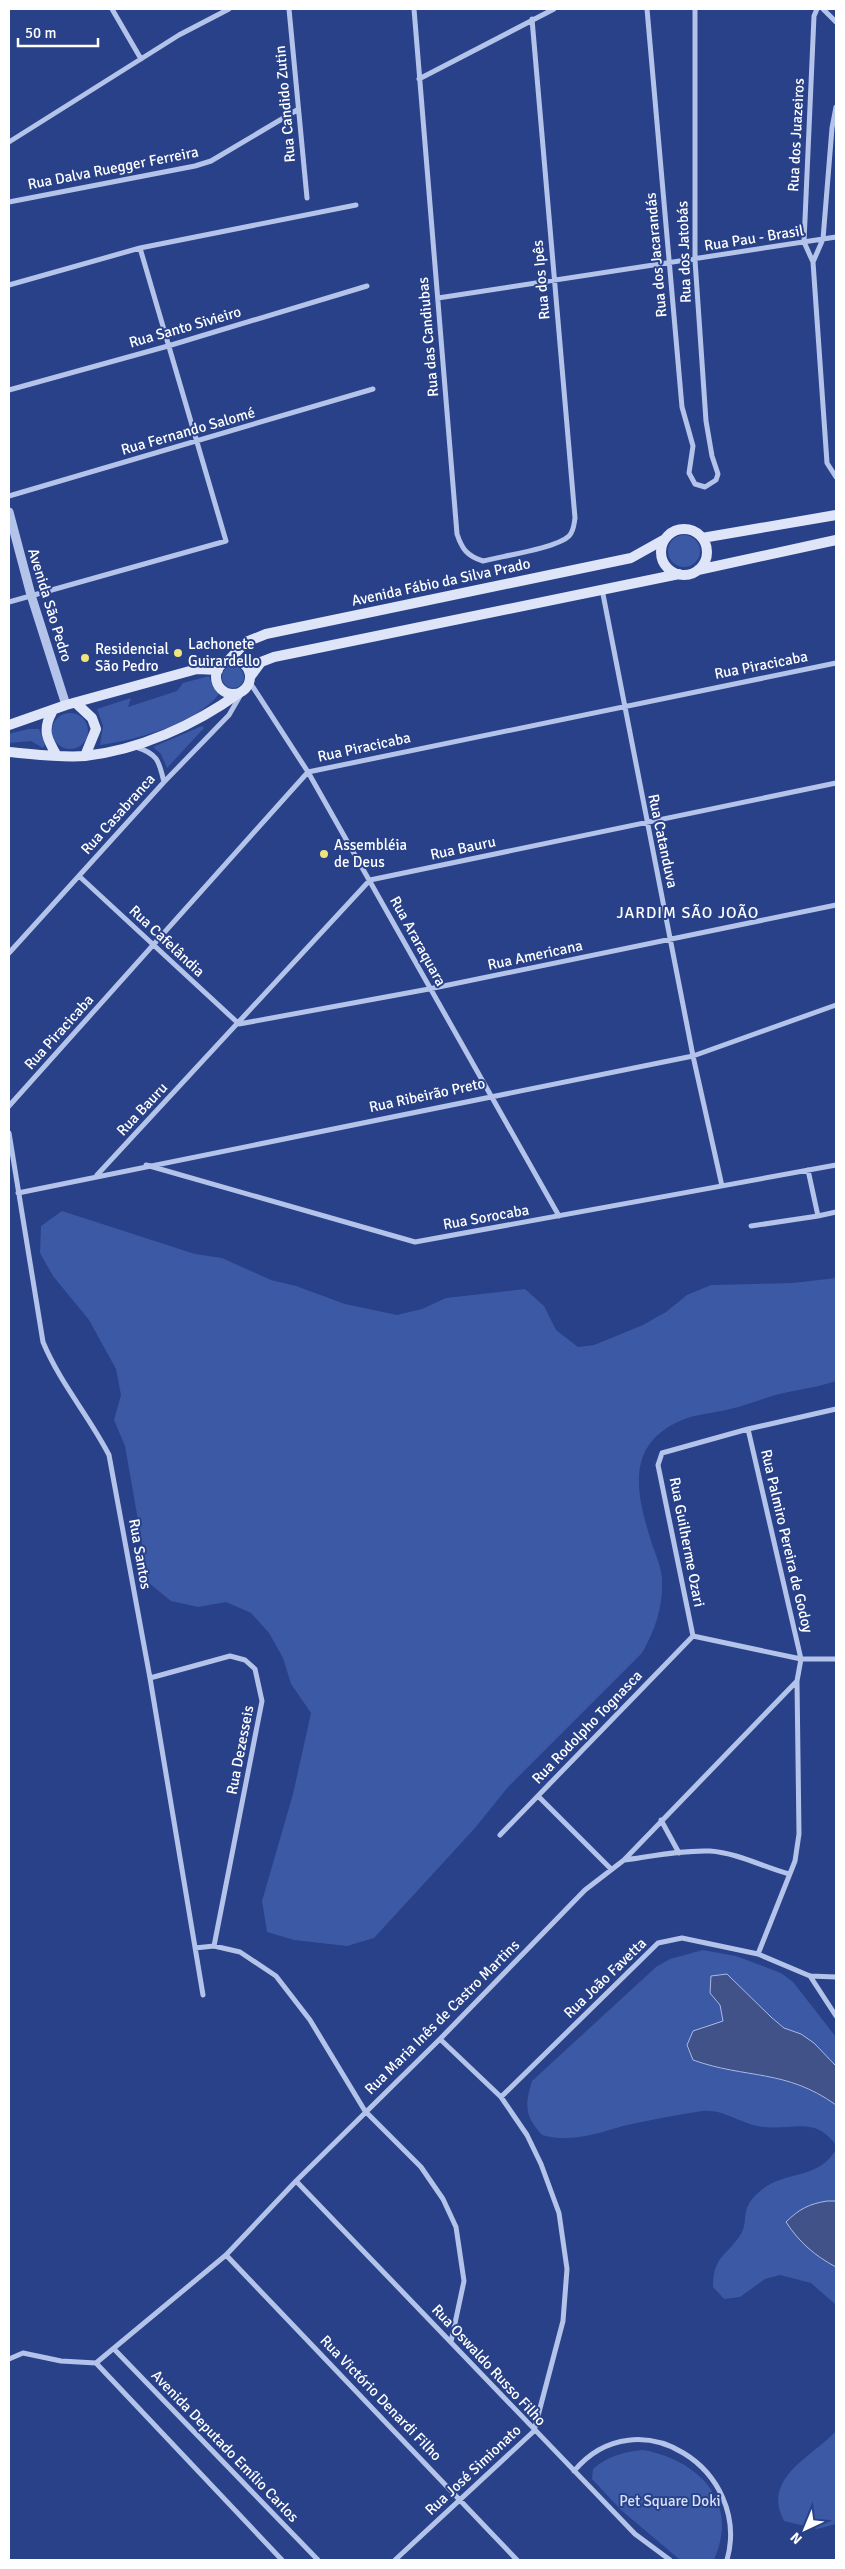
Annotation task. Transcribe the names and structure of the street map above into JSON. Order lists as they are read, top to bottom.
{
  "streets": {
    "main road": ["Avenida Fábio da Silva Prado"],
    "street": [
      "Rua Candido Zutin",
      "Rua dos Juazeiros",
      "Rua Dalva Ruegger Ferreira",
      "Rua Pau - Brasil",
      "Rua dos Jatobás",
      "Rua dos Jacarandás",
      "Rua dos Ipês",
      "Rua Santo Sivieiro",
      "Rua das Candiubas",
      "Rua Fernando Salomé",
      "Avenida São Pedro",
      "Rua Piracicaba",
      "Rua Casabranca",
      "Rua Catanduva",
      "Rua Bauru",
      "Rua Cafelândia",
      "Rua Araraquara",
      "Rua Americana",
      "Rua Ribeirão Preto",
      "Rua Sorocaba",
      "Rua Palmiro Pereira de Godoy",
      "Rua Guilherme Ozari",
      "Rua Santos",
      "Rua Rodolpho Tognasca",
      "Rua Dezesseis",
      "Rua João Favetta",
      "Rua Maria Inês de Castro Martins",
      "Rua Oswaldo Russo Filho",
      "Rua Victório Denardi Filho",
      "Avenida Deputado Emílio Carlos",
      "Rua José Simionato"
    ]
  },
  "crossings": [
    ["Rua Candido Zutin", "Rua Dalva Ruegger Ferreira"],
    ["Rua dos Juazeiros", "Rua Pau - Brasil"],
    ["Rua Pau - Brasil", "Rua dos Jatobás"],
    ["Rua Pau - Brasil", "Rua dos Jacarandás"],
    ["Rua Pau - Brasil", "Rua dos Ipês"],
    ["Rua Pau - Brasil", "Rua das Candiubas"],
    ["Rua dos Jatobás", "Rua dos Jacarandás"],
    ["Rua dos Ipês", "Rua das Candiubas"],
    ["Avenida Fábio da Silva Prado", "Rua Casabranca"],
    ["Avenida Fábio da Silva Prado", "Rua Araraquara"],
    ["Rua Piracicaba", "Rua Catanduva"],
    ["Rua Piracicaba", "Rua Cafelândia"],
    ["Rua Piracicaba", "Rua Araraquara"],
    ["Rua Casabranca", "Rua Cafelândia"],
    ["Rua Casabranca", "Rua Araraquara"],
    ["Rua Catanduva", "Rua Bauru"],
    ["Rua Catanduva", "Rua Americana"],
    ["Rua Catanduva", "Rua Ribeirão Preto"],
    ["Rua Catanduva", "Rua Sorocaba"],
    ["Rua Bauru", "Rua Cafelândia"],
    ["Rua Bauru", "Rua Araraquara"],
    ["Rua Bauru", "Rua Americana"],
    ["Rua Bauru", "Rua Ribeirão Preto"],
    ["Rua Cafelândia", "Rua Americana"],
    ["Rua Araraquara", "Rua Americana"],
    ["Rua Araraquara", "Rua Ribeirão Preto"],
    ["Rua Araraquara", "Rua Sorocaba"],
    ["Rua Ribeirão Preto", "Rua Sorocaba"],
    ["Rua Ribeirão Preto", "Rua Santos"],
    ["Rua Palmiro Pereira de Godoy", "Rua Guilherme Ozari"],
    ["Rua Palmiro Pereira de Godoy", "Rua João Favetta"],
    ["Rua Palmiro Pereira de Godoy", "Rua Maria Inês de Castro Martins"],
    ["Rua Guilherme Ozari", "Rua Rodolpho Tognasca"],
    ["Rua Santos", "Rua Dezesseis"],
    ["Rua João Favetta", "Rua José Simionato"],
    ["Rua Maria Inês de Castro Martins", "Rua Oswaldo Russo Filho"],
    ["Rua Maria Inês de Castro Martins", "Rua Victório Denardi Filho"],
    ["Rua Maria Inês de Castro Martins", "Avenida Deputado Emílio Carlos"],
    ["Rua Maria Inês de Castro Martins", "Rua José Simionato"],
    ["Rua Oswaldo Russo Filho", "Rua José Simionato"],
    ["Rua Victório Denardi Filho", "Rua José Simionato"]
  ],
  "districts": ["JARDIM SÃO JOÃO"],
  "parks": ["Pet Square Doki"],
  "places": ["Lachonete Guirardello", "Residencial São Pedro", "Assembléia de Deus"],
  "scale_bar": "50 m",
  "north": "bottom left"
}
